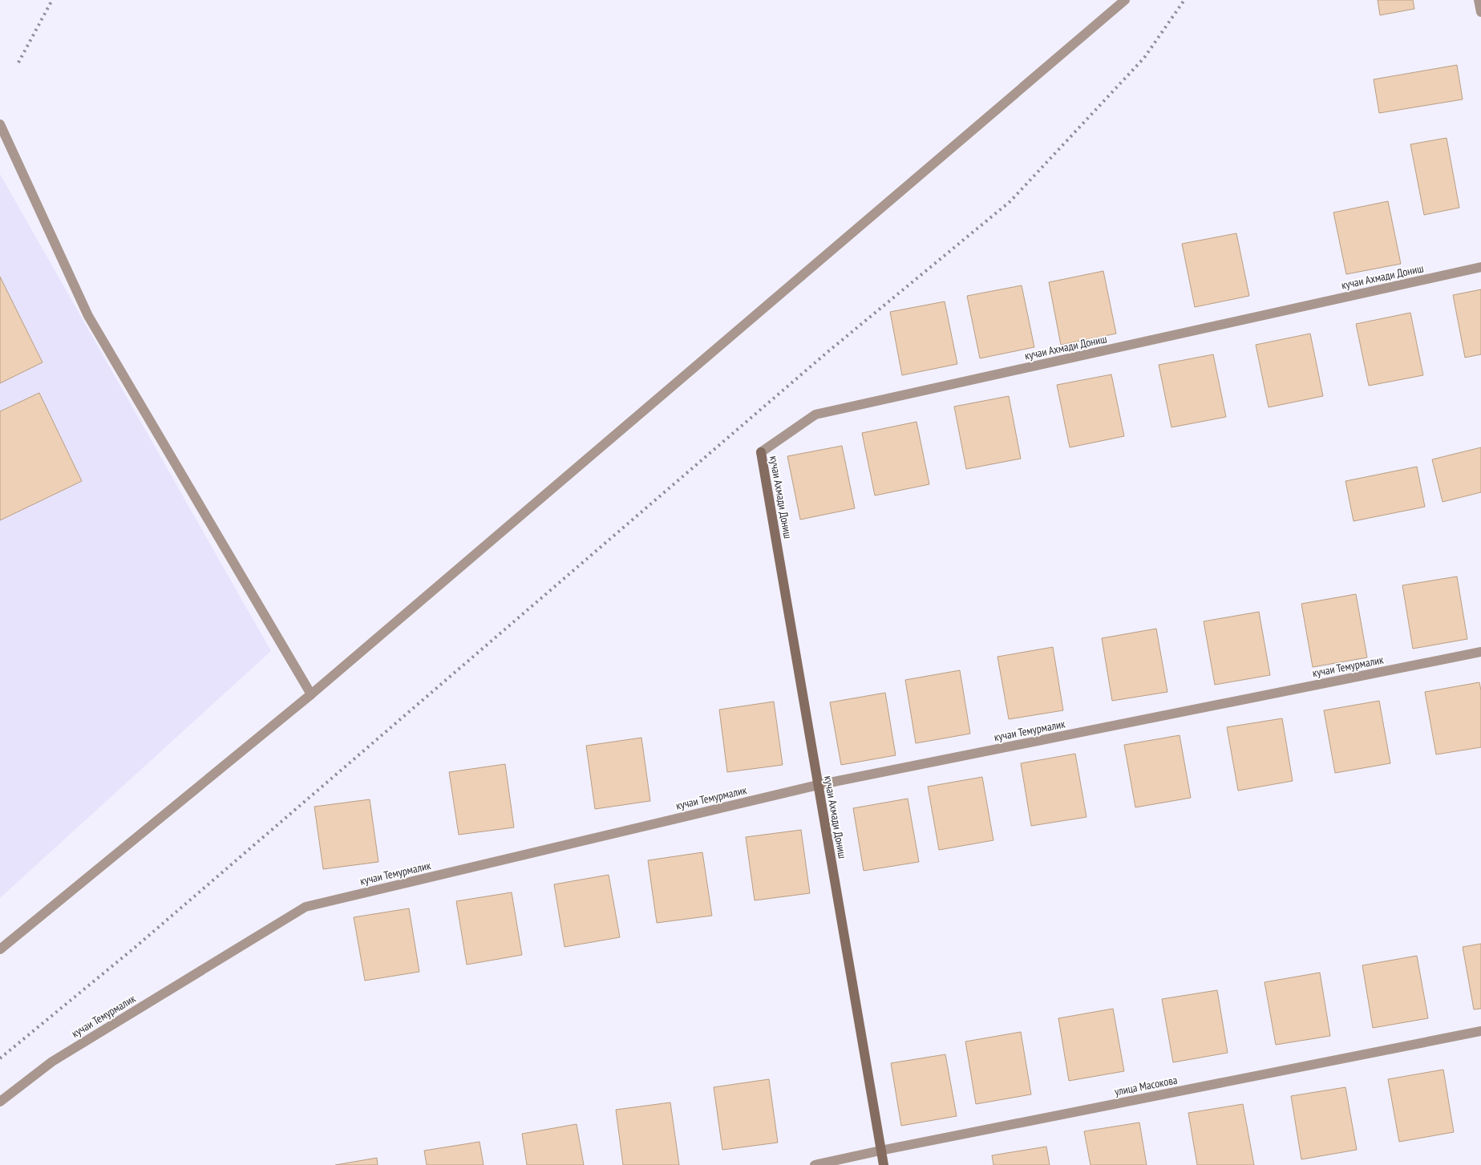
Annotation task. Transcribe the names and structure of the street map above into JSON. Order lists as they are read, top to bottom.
{
  "streets": {
    "street": ["кучаи Ахмади Дониш", "кучаи Темурмалик", "улица Масокова"]
  },
  "crossings": [
    ["кучаи Ахмади Дониш", "кучаи Темурмалик"],
    ["кучаи Ахмади Дониш", "улица Масокова"]
  ]
}
